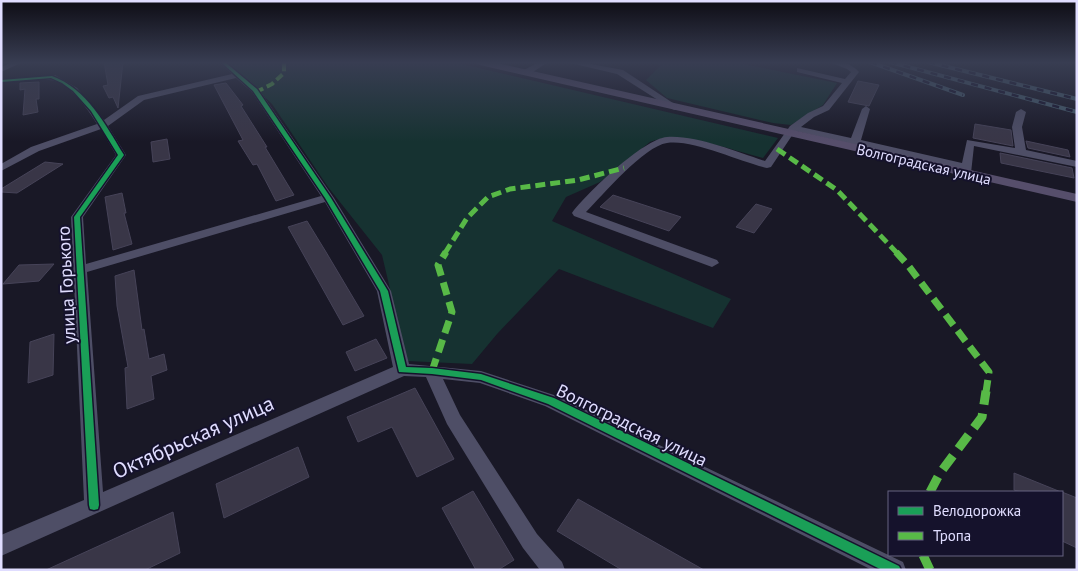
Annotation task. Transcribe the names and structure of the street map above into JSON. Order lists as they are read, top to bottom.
{
  "streets": {
    "main road": ["Волгоградская улица"],
    "street": ["улица Горького", "Октябрьская улица"]
  },
  "crossings": [
    ["Волгоградская улица", "Октябрьская улица"],
    ["улица Горького", "Октябрьская улица"]
  ],
  "legend": ["Велодорожка", "Тропа"]
}
